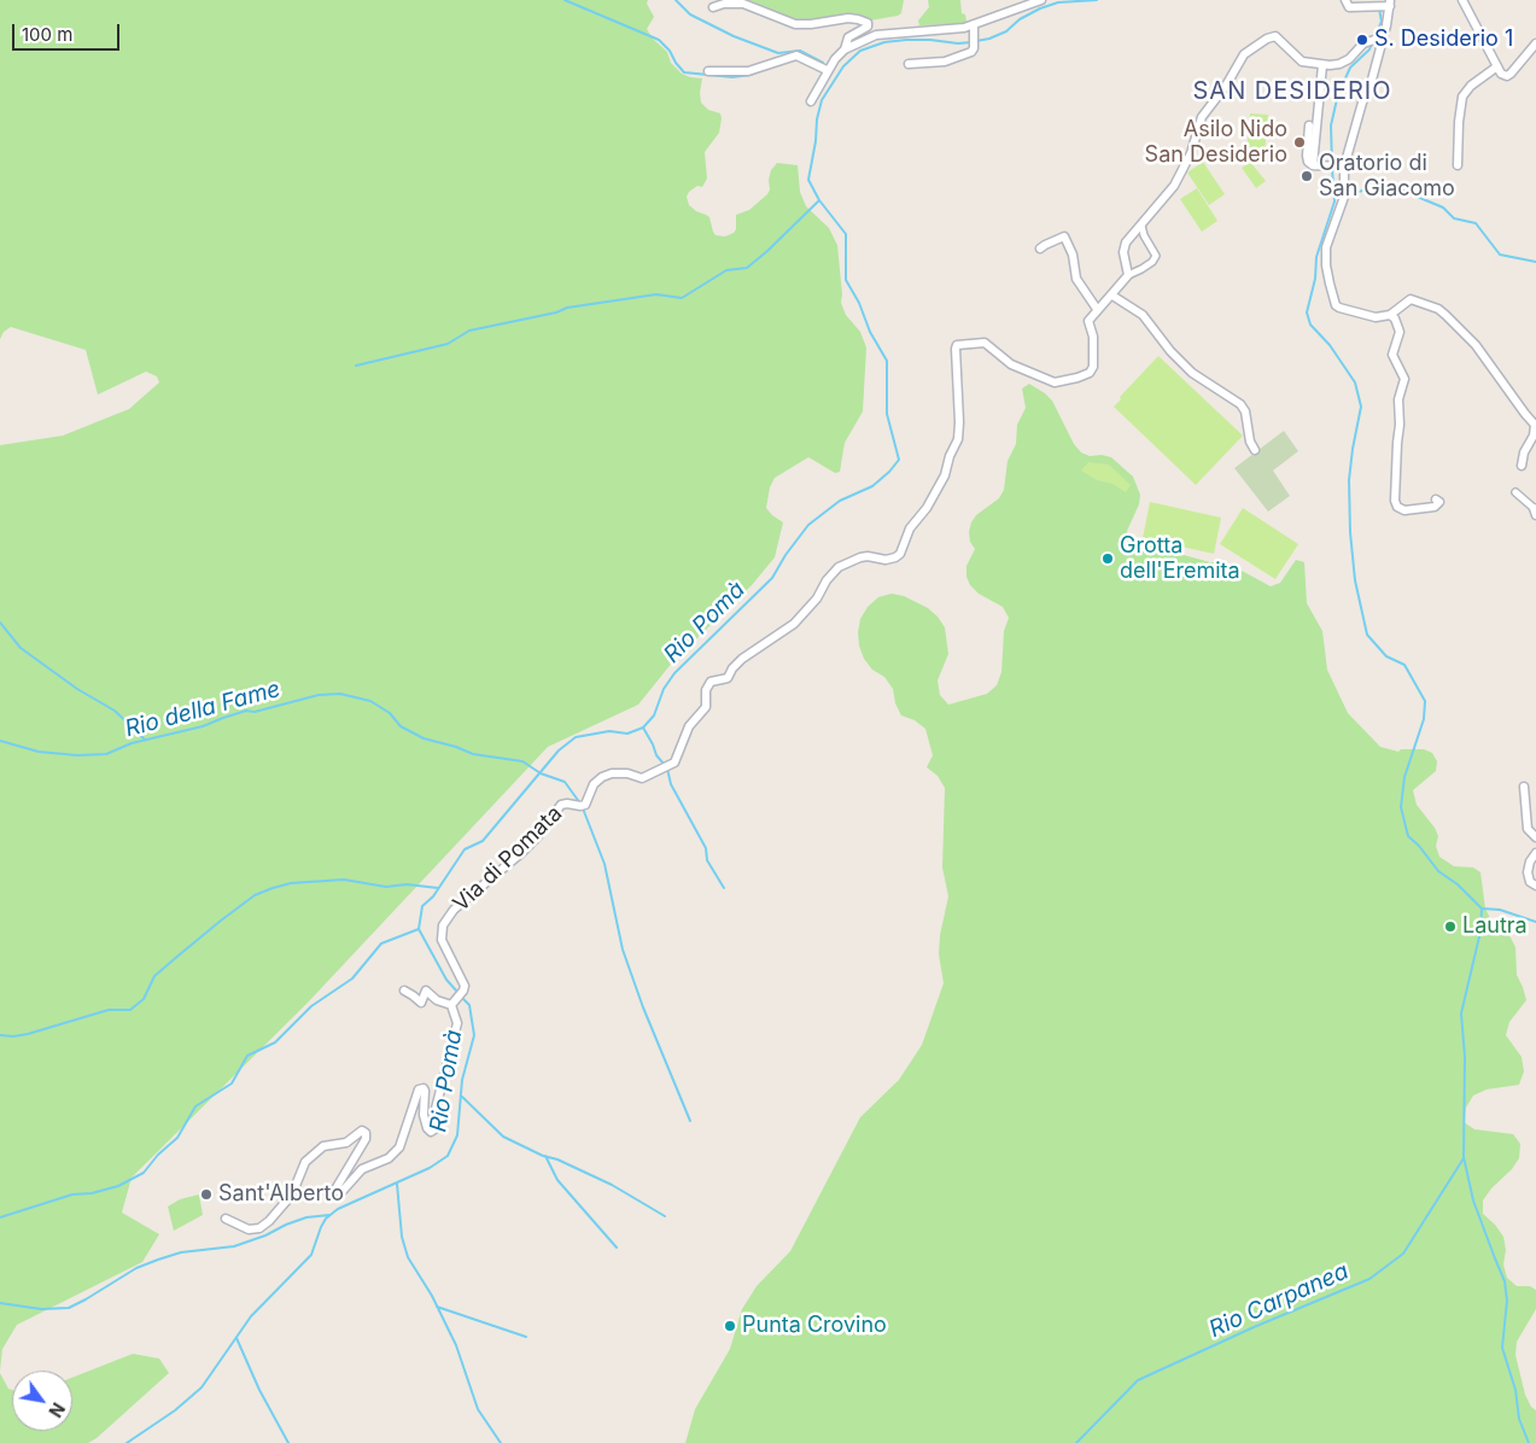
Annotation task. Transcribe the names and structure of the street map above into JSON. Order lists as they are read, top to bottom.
{
  "streets": {
    "street": ["Via di Pomata"]
  },
  "districts": ["SAN DESIDERIO"],
  "water": ["Rio Pomà", "Rio della Fame", "Rio Carpanea"],
  "places": [
    "S. Desiderio 1",
    "Asilo Nido San Desiderio",
    "Oratorio di San Giacomo",
    "Grotta dell'Eremita",
    "Lautra",
    "Sant'Alberto",
    "Punta Crovino"
  ],
  "scale_bar": "100 m",
  "north": "bottom right"
}
